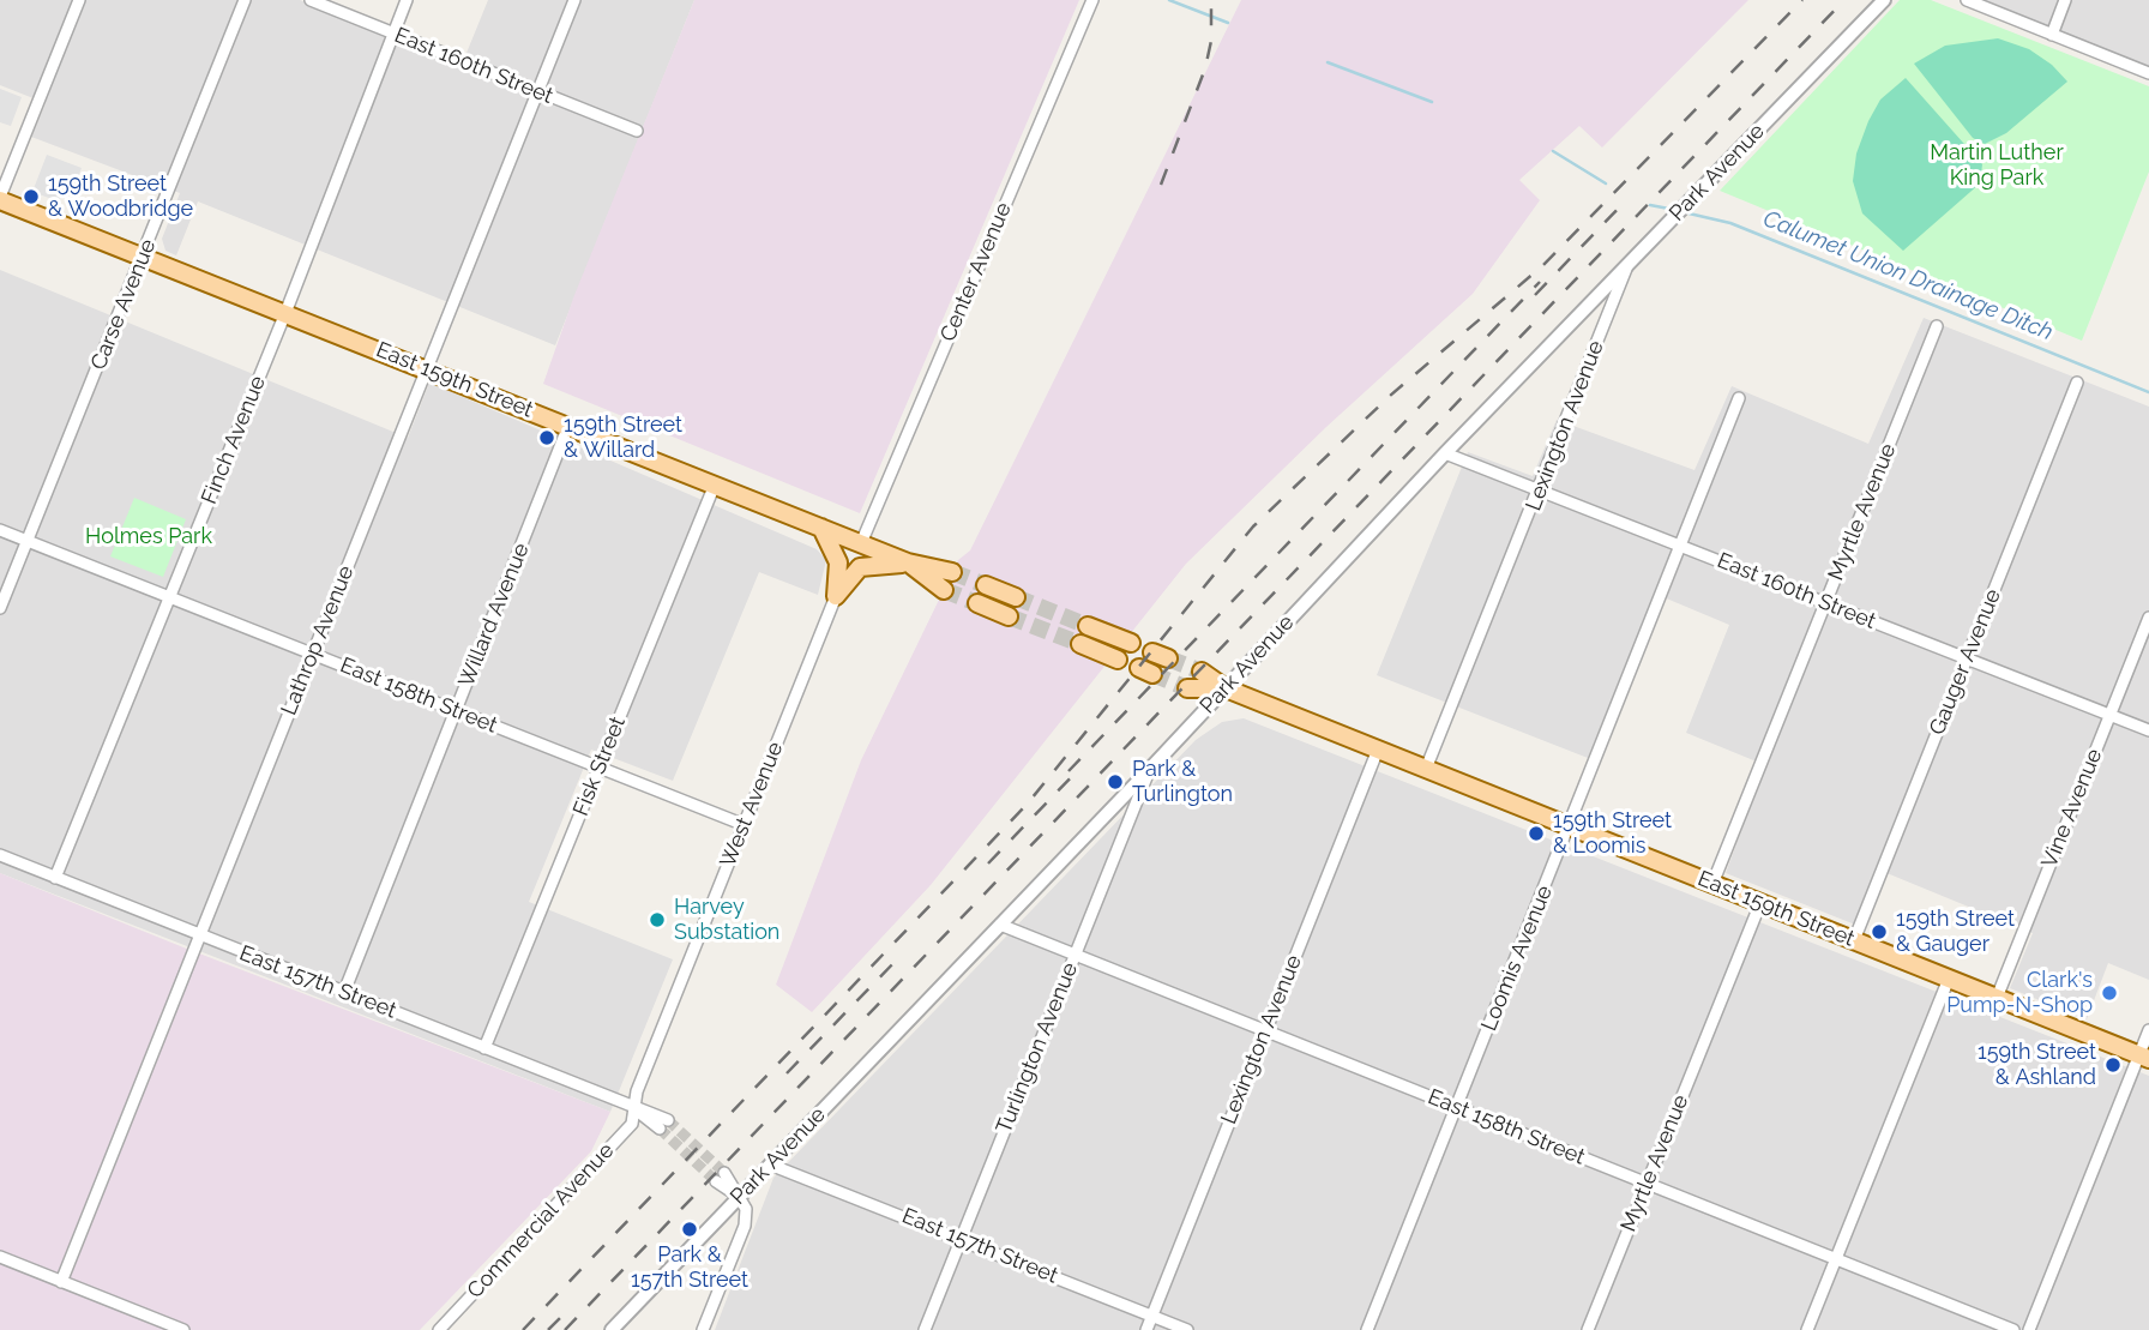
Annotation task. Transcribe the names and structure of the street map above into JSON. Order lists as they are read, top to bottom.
{
  "streets": {
    "main road": ["East 159th Street"],
    "street": [
      "East 160th Street",
      "Park Avenue",
      "Center Avenue",
      "Carse Avenue",
      "Lexington Avenue",
      "Finch Avenue",
      "Myrtle Avenue",
      "Willard Avenue",
      "Lathrop Avenue",
      "Gauger Avenue",
      "East 158th Street",
      "Fisk Street",
      "West Avenue",
      "Vine Avenue",
      "Loomis Avenue",
      "East 157th Street",
      "Turlington Avenue",
      "Commercial Avenue"
    ]
  },
  "crossings": [
    ["East 160th Street", "Park Avenue"],
    ["East 160th Street", "Lexington Avenue"],
    ["East 160th Street", "Finch Avenue"],
    ["East 160th Street", "Myrtle Avenue"],
    ["East 160th Street", "Lathrop Avenue"],
    ["East 160th Street", "Gauger Avenue"],
    ["East 160th Street", "Vine Avenue"],
    ["East 160th Street", "Loomis Avenue"],
    ["Park Avenue", "East 159th Street"],
    ["Park Avenue", "Lexington Avenue"],
    ["Park Avenue", "East 158th Street"],
    ["Park Avenue", "East 157th Street"],
    ["Park Avenue", "Turlington Avenue"],
    ["Center Avenue", "East 159th Street"],
    ["Carse Avenue", "East 159th Street"],
    ["Carse Avenue", "East 158th Street"],
    ["East 159th Street", "Lexington Avenue"],
    ["East 159th Street", "Finch Avenue"],
    ["East 159th Street", "Myrtle Avenue"],
    ["East 159th Street", "Willard Avenue"],
    ["East 159th Street", "Lathrop Avenue"],
    ["East 159th Street", "Gauger Avenue"],
    ["East 159th Street", "Fisk Street"],
    ["East 159th Street", "Vine Avenue"],
    ["East 159th Street", "Loomis Avenue"],
    ["Lexington Avenue", "East 158th Street"],
    ["Lexington Avenue", "East 157th Street"],
    ["Finch Avenue", "East 158th Street"],
    ["Finch Avenue", "East 157th Street"],
    ["Myrtle Avenue", "East 158th Street"],
    ["Willard Avenue", "East 158th Street"],
    ["Willard Avenue", "East 157th Street"],
    ["Lathrop Avenue", "East 158th Street"],
    ["Lathrop Avenue", "East 157th Street"],
    ["East 158th Street", "Fisk Street"],
    ["East 158th Street", "West Avenue"],
    ["East 158th Street", "Loomis Avenue"],
    ["East 158th Street", "Turlington Avenue"],
    ["Fisk Street", "East 157th Street"],
    ["West Avenue", "East 157th Street"],
    ["West Avenue", "Commercial Avenue"],
    ["East 157th Street", "Turlington Avenue"],
    ["East 157th Street", "Commercial Avenue"]
  ],
  "water": ["Calumet Union Drainage Ditch"],
  "parks": ["Martin Luther King Park", "Holmes Park"],
  "places": [
    "159th Street & Woodbridge",
    "159th Street & Willard",
    "Park & Turlington",
    "159th Street & Loomis",
    "Harvey Substation",
    "159th Street & Gauger",
    "Clark's Pump-N-Shop",
    "159th Street & Ashland",
    "Park & 157th Street"
  ]
}
